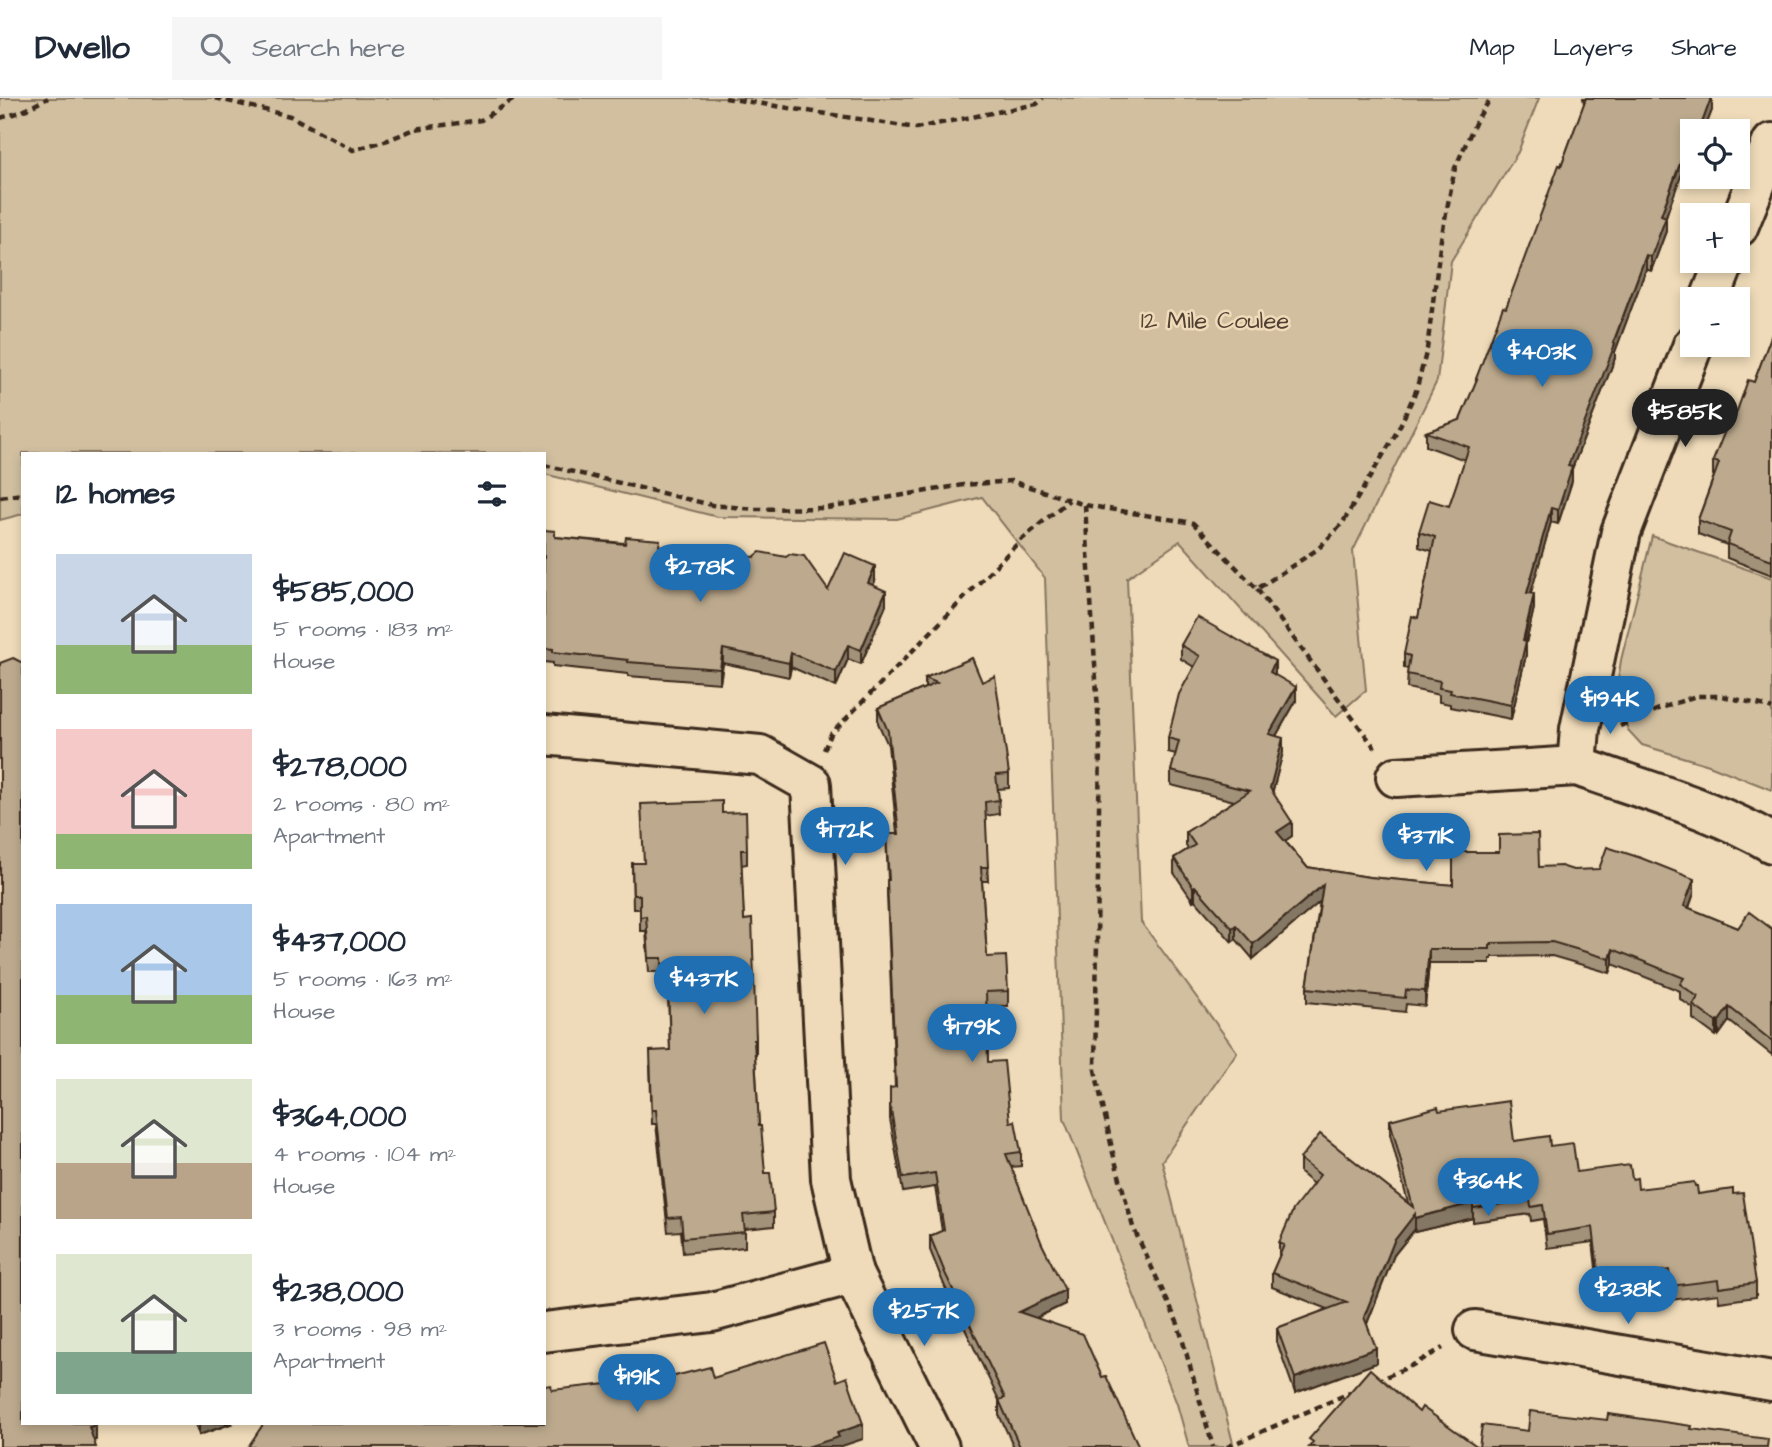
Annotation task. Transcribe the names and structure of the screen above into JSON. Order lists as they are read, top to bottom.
{
  "parks": ["12 Mile Coulee"],
  "page": {
    "header": "Dwello",
    "search": "Search here",
    "nav": ["Map", "Layers", "Share"],
    "map_buttons": ["+", "−"],
    "price": [
      "$403K",
      "$585K",
      "$278K",
      "$194K",
      "$172K",
      "$371K",
      "$437K",
      "$179K",
      "$364K",
      "$238K",
      "$257K",
      "$191K"
    ],
    "heading": "12 homes",
    "list": [
      {
        "name": "$585,000",
        "note": "5 rooms · 183 m² · House"
      },
      {
        "name": "$278,000",
        "note": "2 rooms · 80 m² · Apartment"
      },
      {
        "name": "$437,000",
        "note": "5 rooms · 163 m² · House"
      },
      {
        "name": "$364,000",
        "note": "4 rooms · 104 m² · House"
      },
      {
        "name": "$238,000",
        "note": "3 rooms · 98 m² · Apartment"
      }
    ]
  }
}
